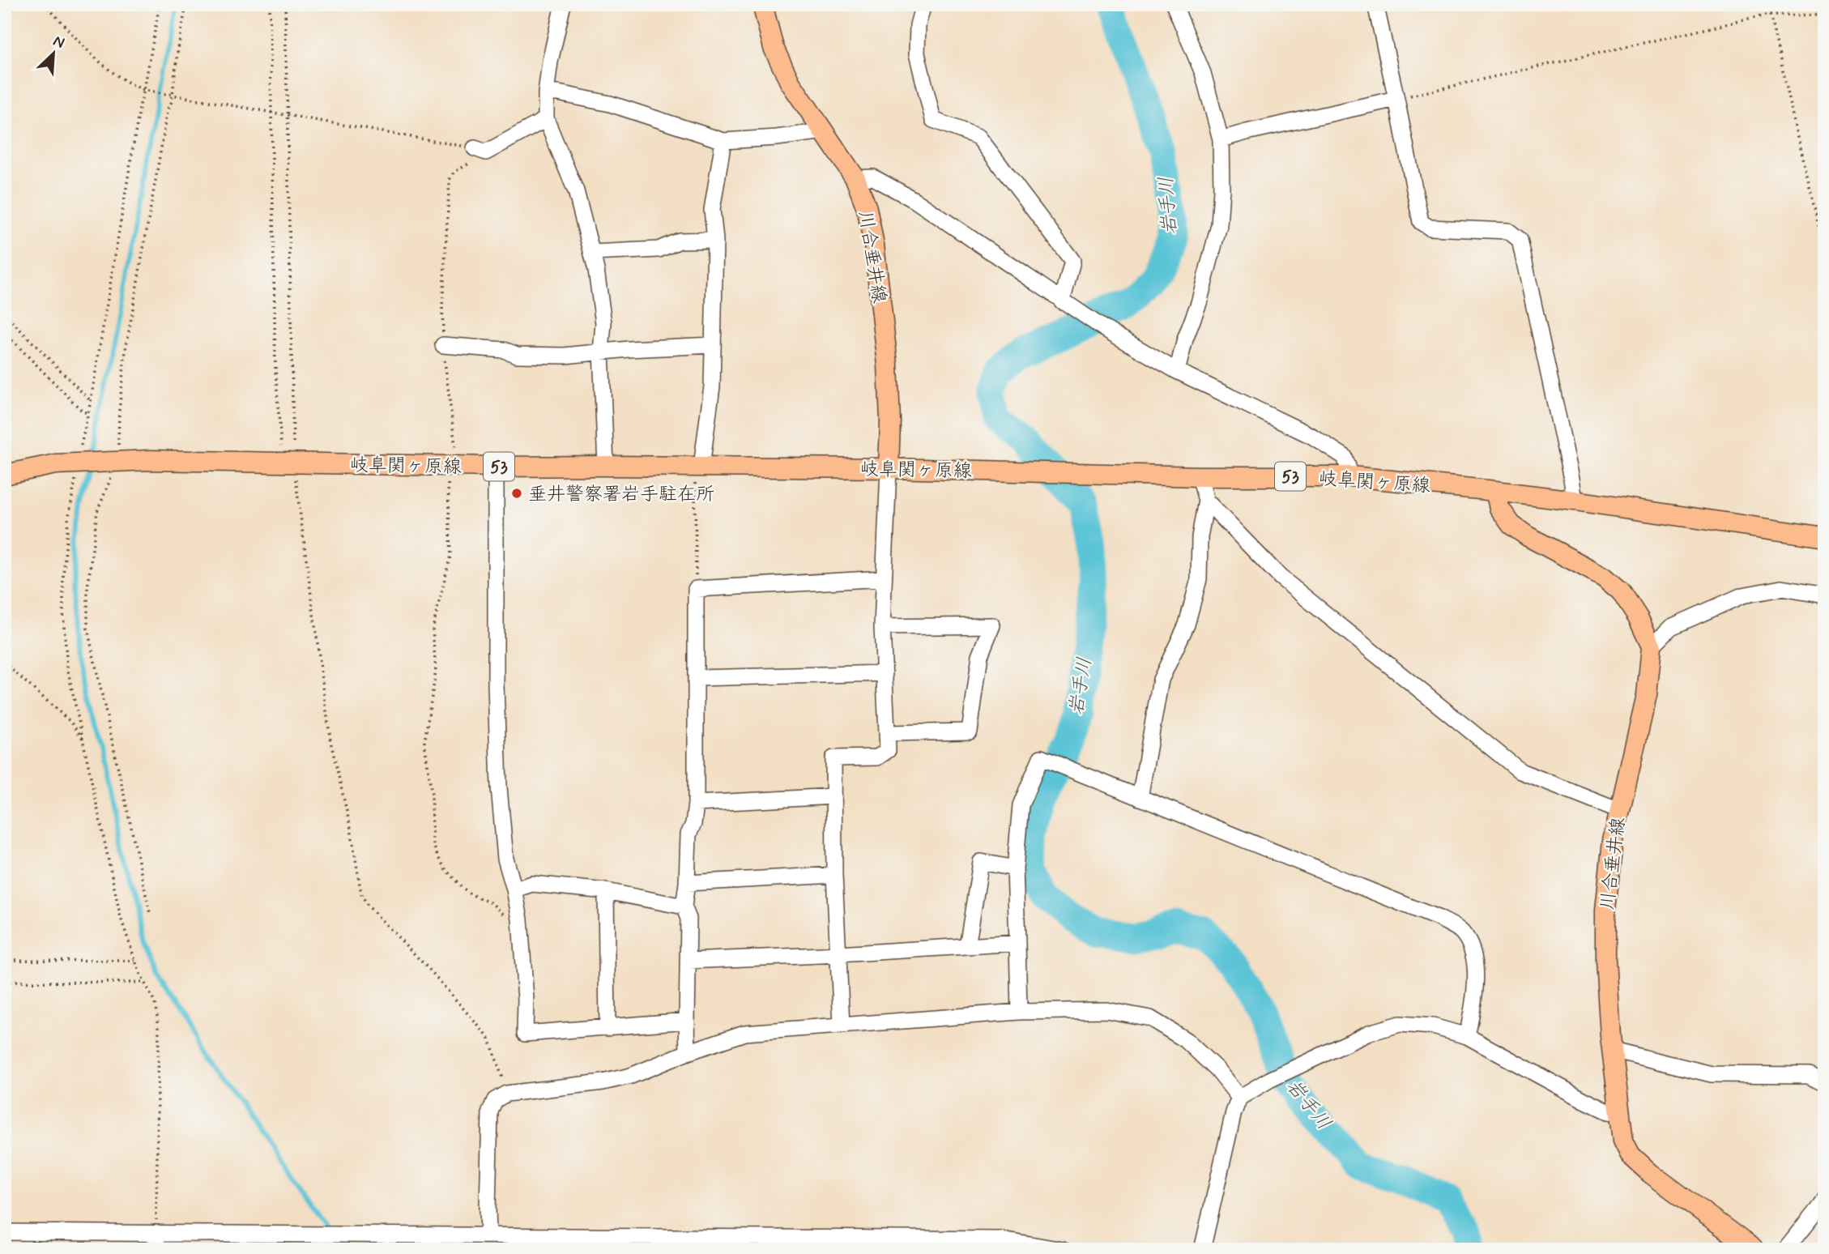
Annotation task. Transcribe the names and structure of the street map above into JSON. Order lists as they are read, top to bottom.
{
  "streets": {
    "main road": ["川合垂井線", "岐阜関ヶ原線", "53"]
  },
  "crossings": [
    ["川合垂井線", "岐阜関ヶ原線"]
  ],
  "water": ["岩手川"],
  "places": ["垂井警察署岩手駐在所"],
  "north": "top right"
}
